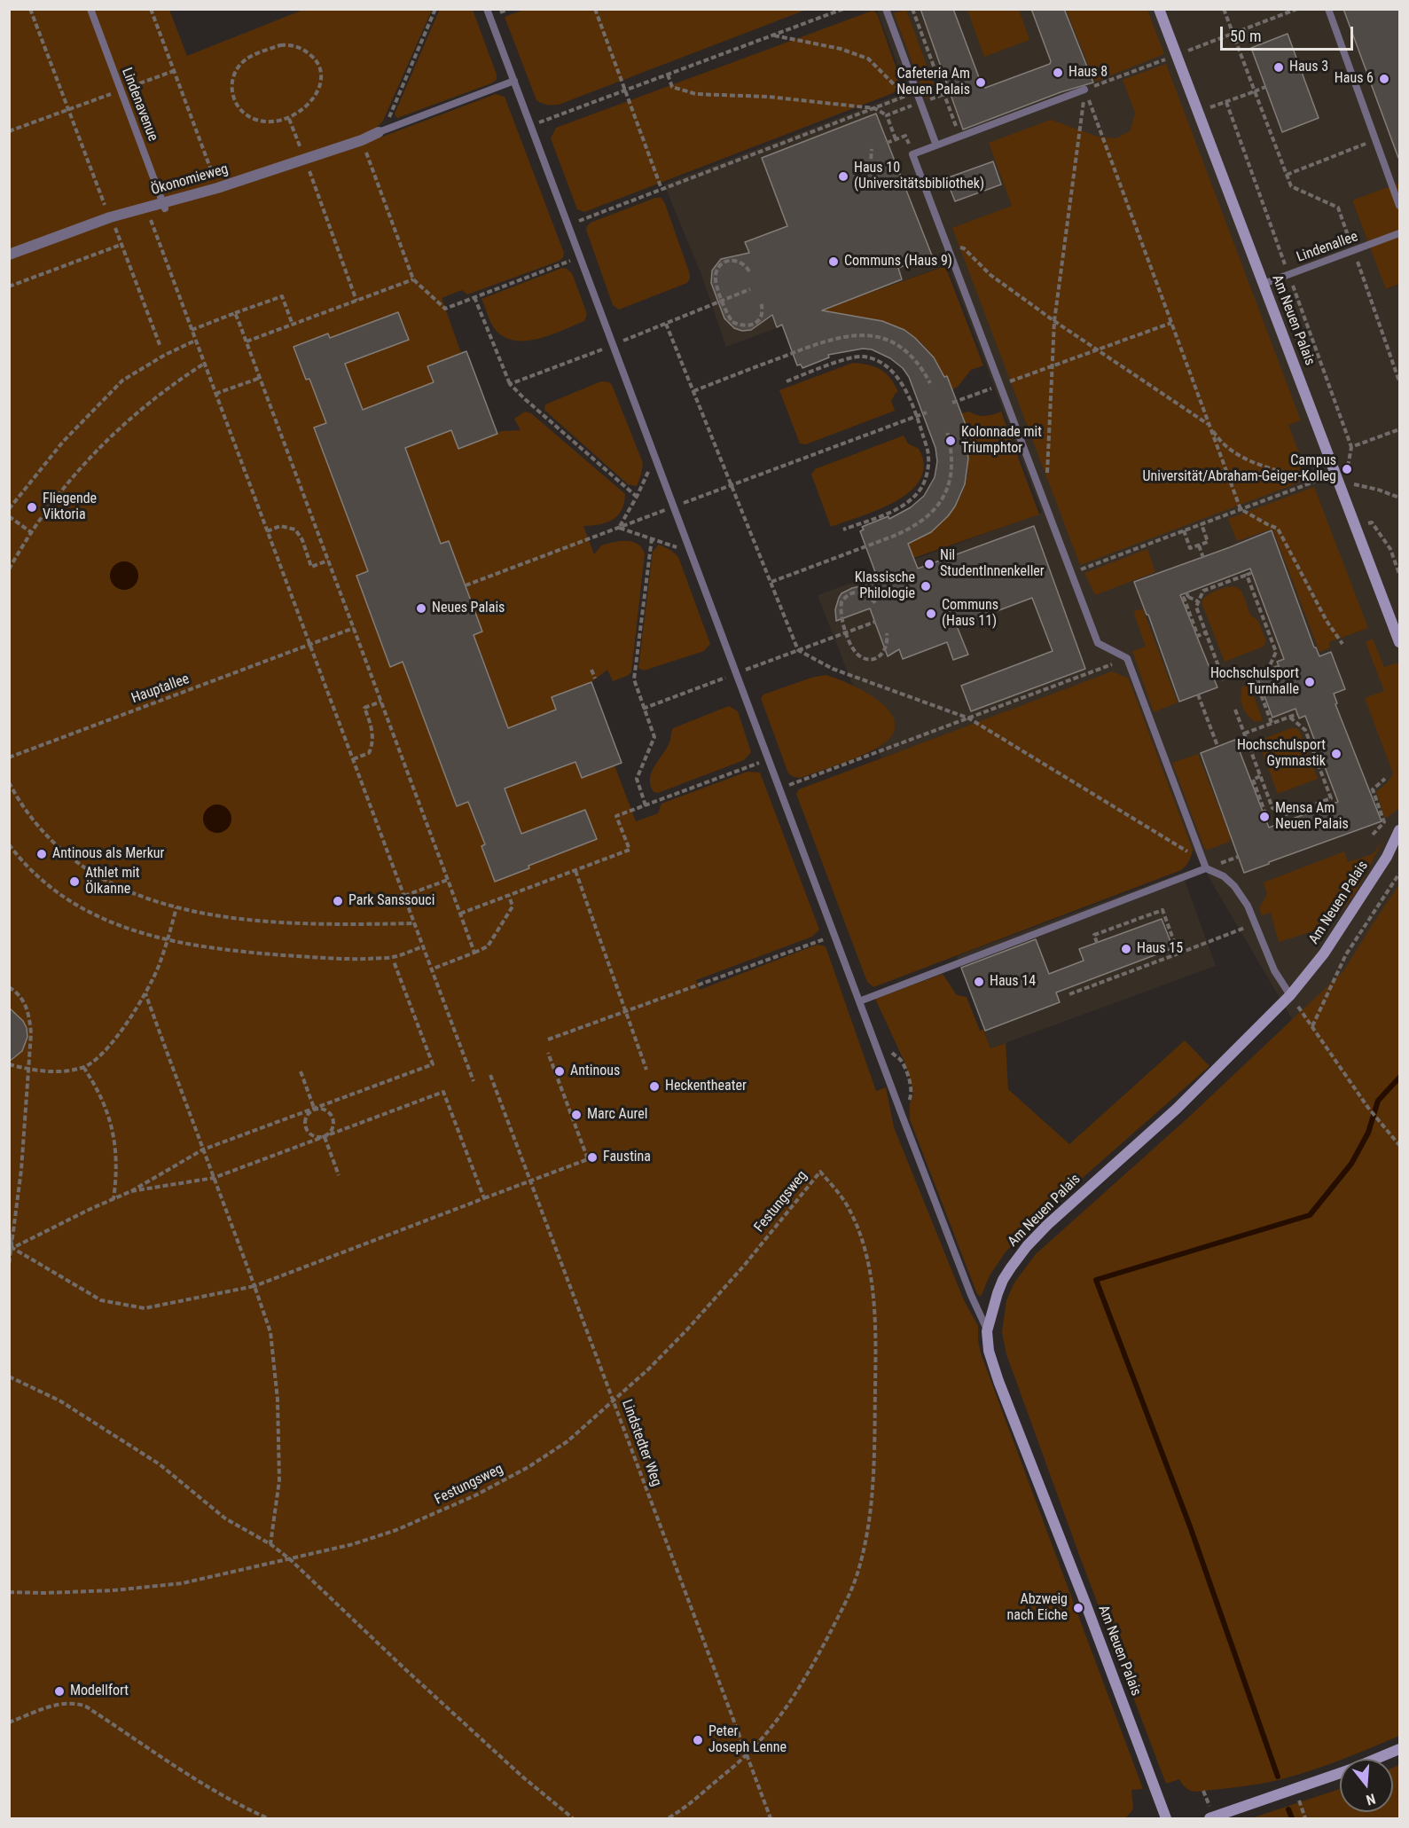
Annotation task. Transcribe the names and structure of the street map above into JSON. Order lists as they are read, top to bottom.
{
  "streets": {
    "street": ["Ökonomieweg", "Am Neuen Palais"],
    "lane": ["Lindenavenue", "Lindenallee"],
    "path": ["Hauptallee", "Festungsweg", "Lindstedter Weg"]
  },
  "crossings": [
    ["Lindenavenue", "Ökonomieweg"],
    ["Lindenallee", "Am Neuen Palais"],
    ["Festungsweg", "Lindstedter Weg"]
  ],
  "places": [
    "Haus 3",
    "Haus 8",
    "Haus 6",
    "Cafeteria Am Neuen Palais",
    "Haus 10 (Universitätsbibliothek)",
    "Communs (Haus 9)",
    "Kolonnade mit Triumphtor",
    "Campus Universität/Abraham-Geiger-Kolleg",
    "Fliegende Viktoria",
    "Nil StudentInnenkeller",
    "Klassische Philologie",
    "Neues Palais",
    "Communs (Haus 11)",
    "Hochschulsport Turnhalle",
    "Hochschulsport Gymnastik",
    "Mensa Am Neuen Palais",
    "Antinous als Merkur",
    "Athlet mit Ölkanne",
    "Park Sanssouci",
    "Haus 15",
    "Haus 14",
    "Antinous",
    "Heckentheater",
    "Marc Aurel",
    "Faustina",
    "Abzweig nach Eiche",
    "Modellfort",
    "Peter Joseph Lenne"
  ],
  "scale_bar": "50 m",
  "north": "bottom"
}
